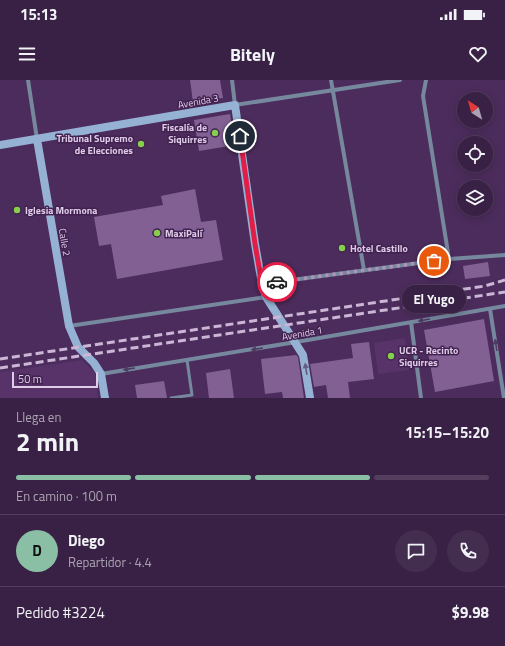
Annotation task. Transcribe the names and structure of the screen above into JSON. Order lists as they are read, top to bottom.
{
  "streets": {
    "street": ["Avenida 3", "Calle 2", "Avenida 1"]
  },
  "crossings": [
    ["Avenida 3", "Calle 2"],
    ["Calle 2", "Avenida 1"]
  ],
  "one_way": ["Avenida 1"],
  "places": [
    "Fiscalía de Siquirres",
    "Tribunal Supremo de Elecciones",
    "Iglesia Mormona",
    "MaxiPalí",
    "Hotel Castillo",
    "El Yugo",
    "UCR - Recinto Siquirres"
  ],
  "scale_bar": "50 m",
  "north": "top left",
  "page": {
    "status": "15:13",
    "header": "Bitely",
    "bubble": "El Yugo",
    "scale": "50 m",
    "heading": ["2 min", "Llega en", "15:15–15:20"],
    "panel": [
      "Diego",
      "Repartidor · 4.4",
      "Pedido #3224",
      "$9.98"
    ],
    "bar": "En camino · 100 m",
    "round": "D"
  }
}
